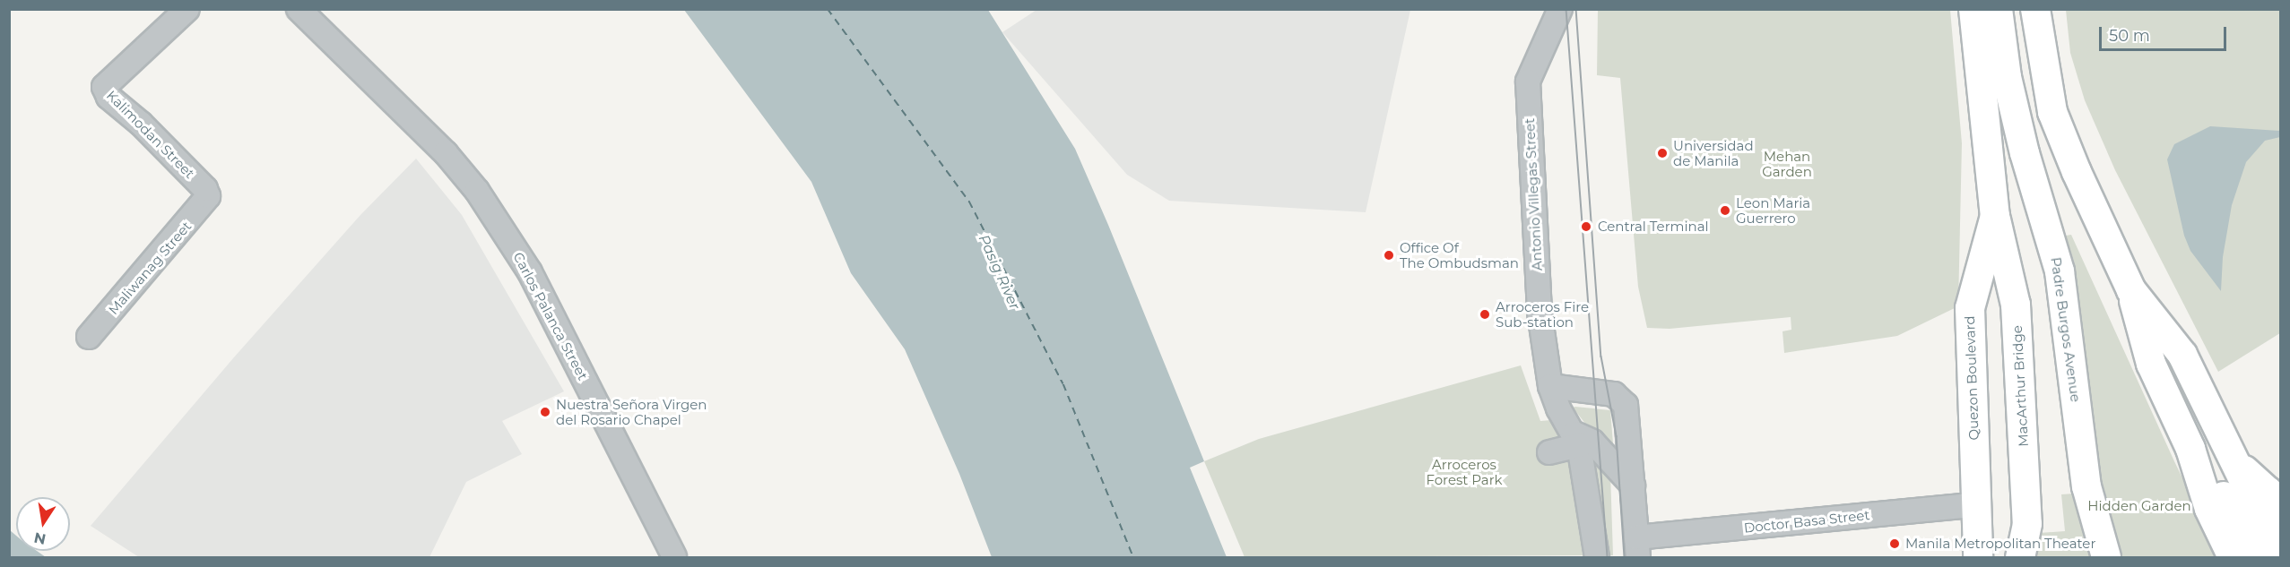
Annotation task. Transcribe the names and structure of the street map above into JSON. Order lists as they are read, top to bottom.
{
  "streets": {
    "main road": ["Padre Burgos Avenue", "Quezon Boulevard", "MacArthur Bridge"],
    "street": [
      "Kalimodan Street",
      "Antonio Villegas Street",
      "Maliwanag Street",
      "Carlos Palanca Street",
      "Doctor Basa Street"
    ]
  },
  "crossings": [
    ["Kalimodan Street", "Maliwanag Street"],
    ["Quezon Boulevard", "MacArthur Bridge"],
    ["Quezon Boulevard", "Doctor Basa Street"]
  ],
  "water": ["Pasig River"],
  "parks": ["Mehan Garden", "Arroceros Forest Park", "Hidden Garden"],
  "places": [
    "Universidad de Manila",
    "Leon Maria Guerrero",
    "Central Terminal",
    "Office Of The Ombudsman",
    "Arroceros Fire Sub-station",
    "Nuestra Señora Virgen del Rosario Chapel",
    "Manila Metropolitan Theater"
  ],
  "scale_bar": "50 m",
  "north": "bottom"
}
